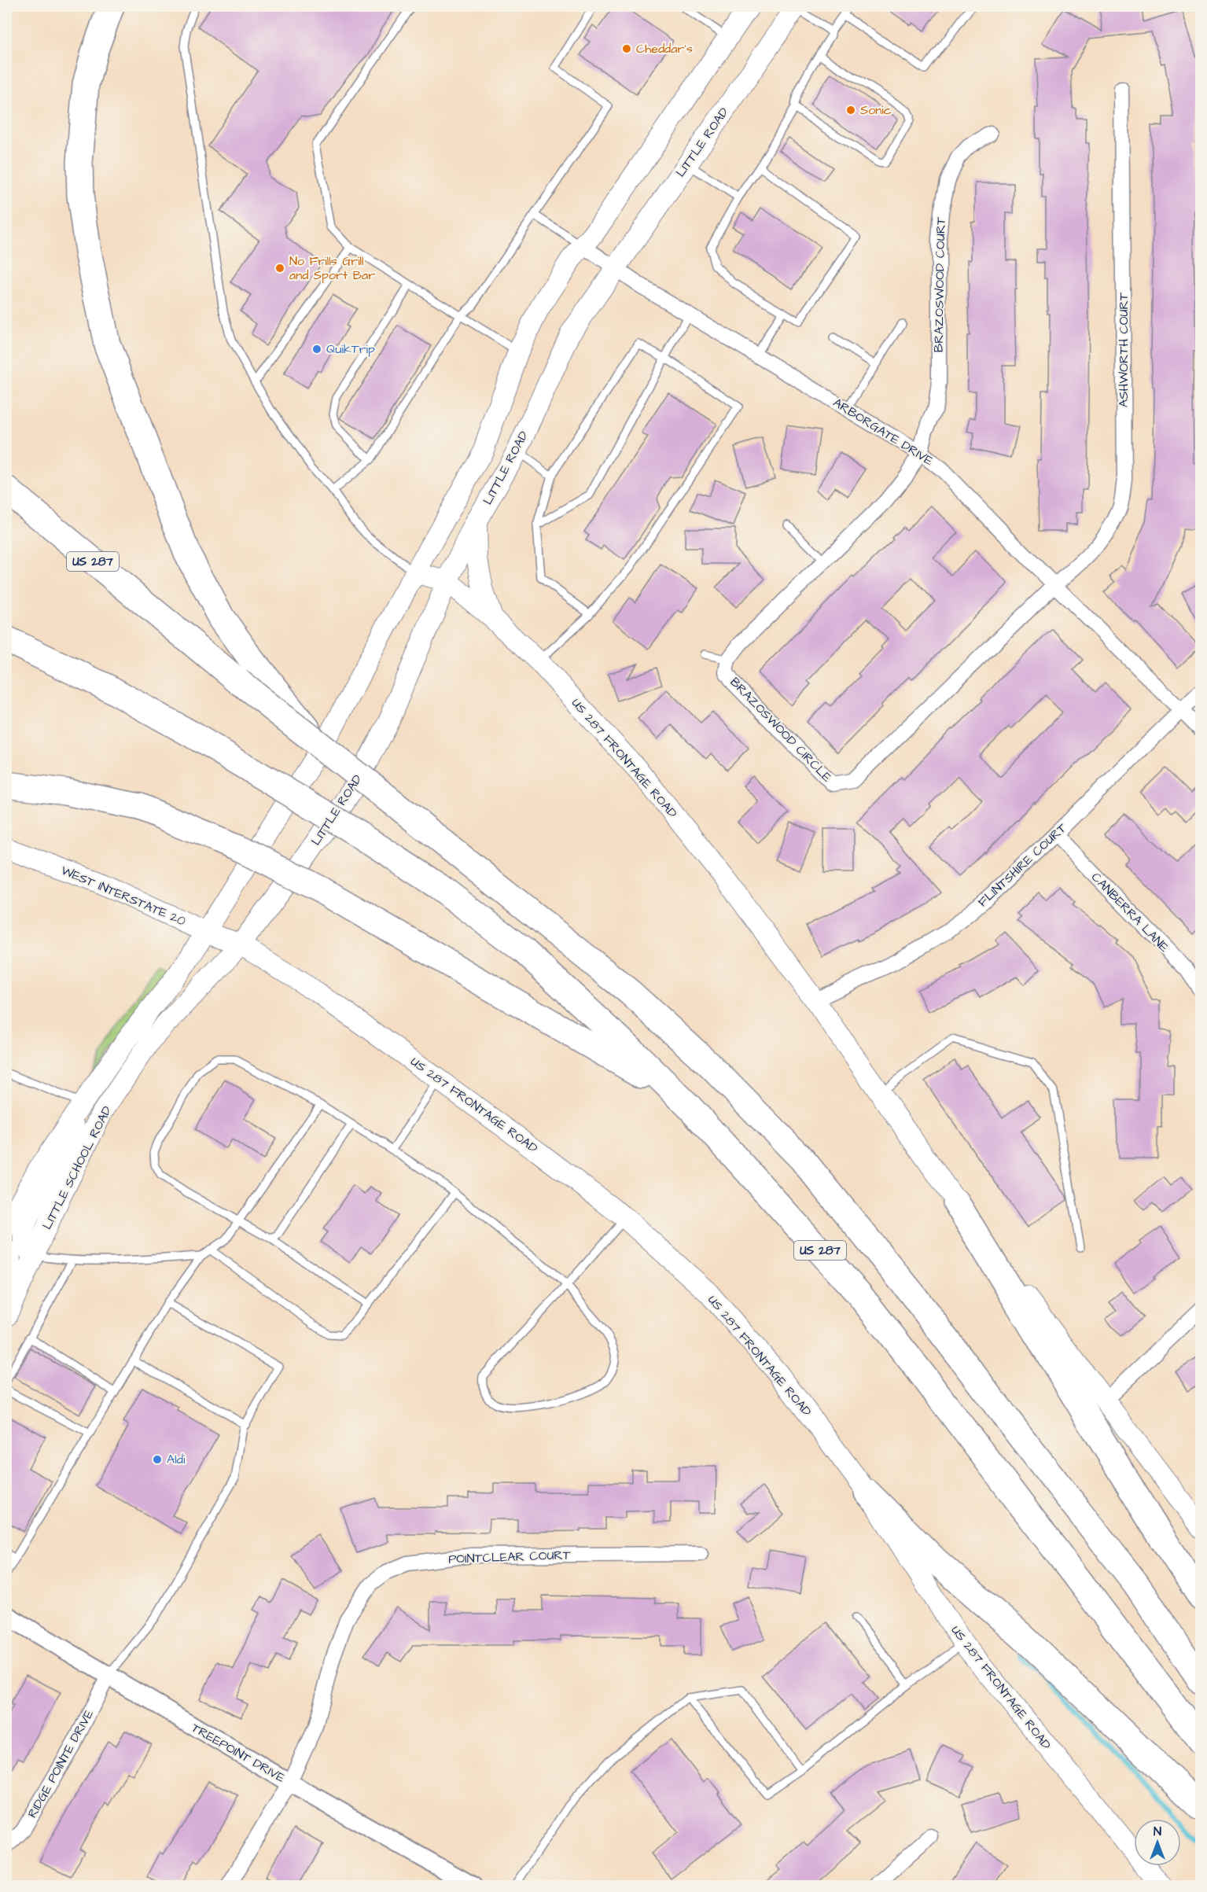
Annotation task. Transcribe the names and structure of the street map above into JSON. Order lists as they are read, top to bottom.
{
  "streets": {
    "highway": ["US 287"],
    "main road": [
      "LITTLE ROAD",
      "US 287 FRONTAGE ROAD",
      "WEST INTERSTATE 20",
      "LITTLE SCHOOL ROAD"
    ],
    "street": [
      "BRAZOSWOOD COURT",
      "ASHWORTH COURT",
      "ARBORGATE DRIVE",
      "BRAZOSWOOD CIRCLE",
      "FLINTSHIRE COURT",
      "CANBERRA LANE",
      "POINTCLEAR COURT",
      "TREEPOINT DRIVE",
      "RIDGE POINTE DRIVE"
    ]
  },
  "crossings": [
    ["LITTLE ROAD", "ARBORGATE DRIVE"],
    ["LITTLE ROAD", "US 287 FRONTAGE ROAD"],
    ["LITTLE ROAD", "WEST INTERSTATE 20"],
    ["LITTLE ROAD", "LITTLE SCHOOL ROAD"],
    ["BRAZOSWOOD COURT", "ARBORGATE DRIVE"],
    ["BRAZOSWOOD COURT", "BRAZOSWOOD CIRCLE"],
    ["ASHWORTH COURT", "ARBORGATE DRIVE"],
    ["ASHWORTH COURT", "BRAZOSWOOD CIRCLE"],
    ["ARBORGATE DRIVE", "BRAZOSWOOD CIRCLE"],
    ["ARBORGATE DRIVE", "FLINTSHIRE COURT"],
    ["US 287 FRONTAGE ROAD", "FLINTSHIRE COURT"],
    ["US 287 FRONTAGE ROAD", "WEST INTERSTATE 20"],
    ["US 287 FRONTAGE ROAD", "LITTLE SCHOOL ROAD"],
    ["FLINTSHIRE COURT", "CANBERRA LANE"],
    ["WEST INTERSTATE 20", "LITTLE SCHOOL ROAD"],
    ["POINTCLEAR COURT", "TREEPOINT DRIVE"],
    ["TREEPOINT DRIVE", "RIDGE POINTE DRIVE"]
  ],
  "places": [
    "Cheddar's",
    "Sonic",
    "No Frills Grill and Sport Bar",
    "QuikTrip",
    "Aldi"
  ],
  "north": "top"
}
